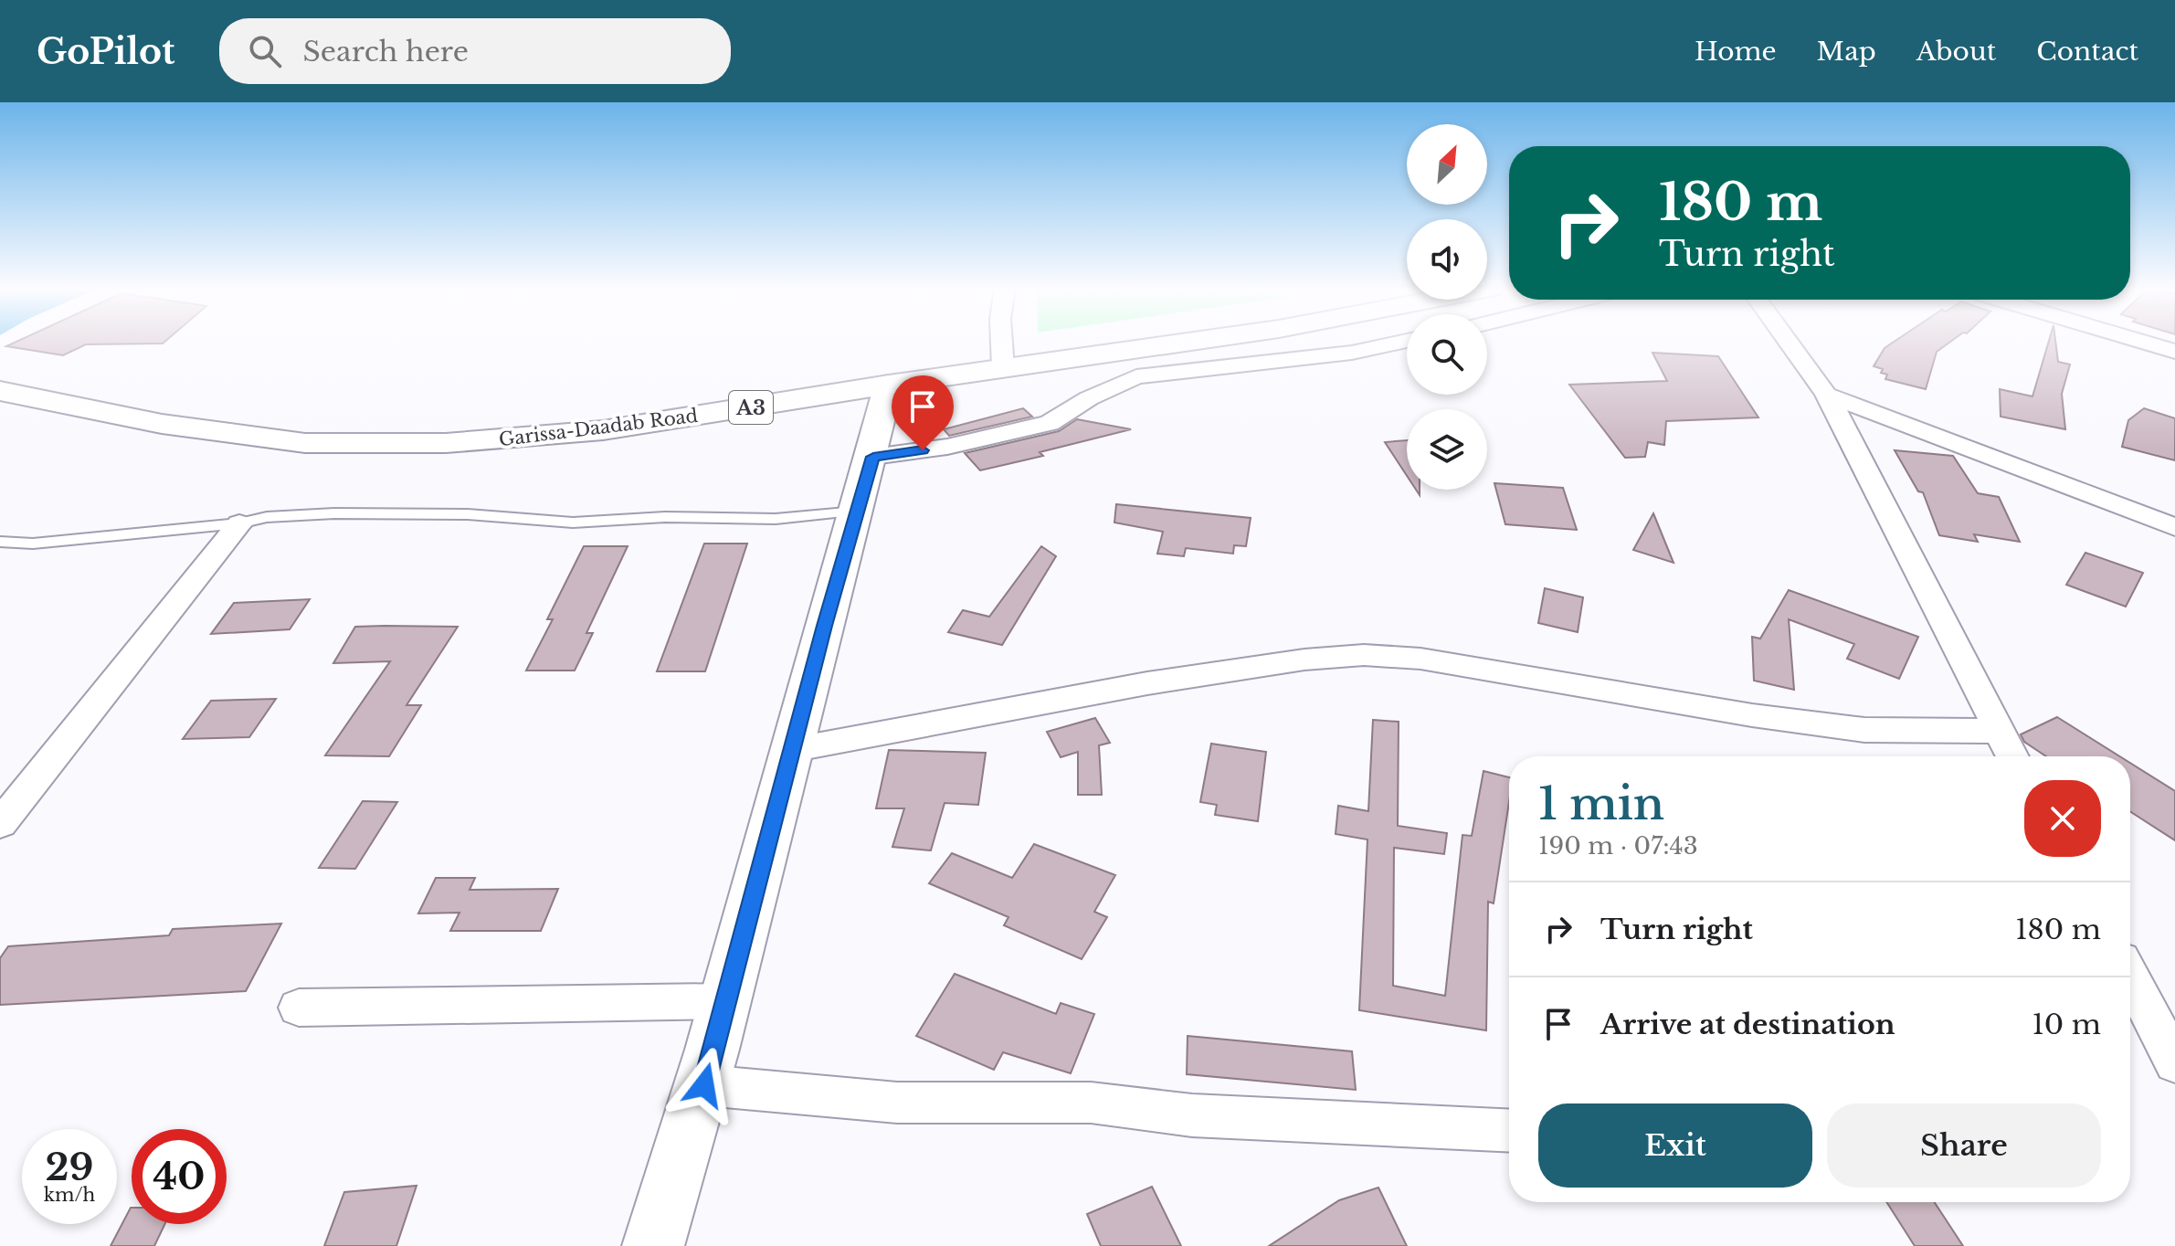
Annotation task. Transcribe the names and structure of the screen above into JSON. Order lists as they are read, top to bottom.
{
  "streets": {
    "main road": ["A3", "Garissa-Daadab Road"]
  },
  "north": "top right",
  "page": {
    "header": "GoPilot",
    "search": "Search here",
    "nav": [
      "Home",
      "Map",
      "About",
      "Contact"
    ],
    "turn": ["180 m", "Turn right"],
    "heading": ["1 min", "190 m · 07:43"],
    "list": [
      {
        "name": "Turn right",
        "value": "180 m"
      },
      {
        "name": "Arrive at destination",
        "value": "10 m"
      }
    ],
    "buttons": ["Exit", "Share"],
    "speed": "29 km/h",
    "limit": "40"
  }
}
